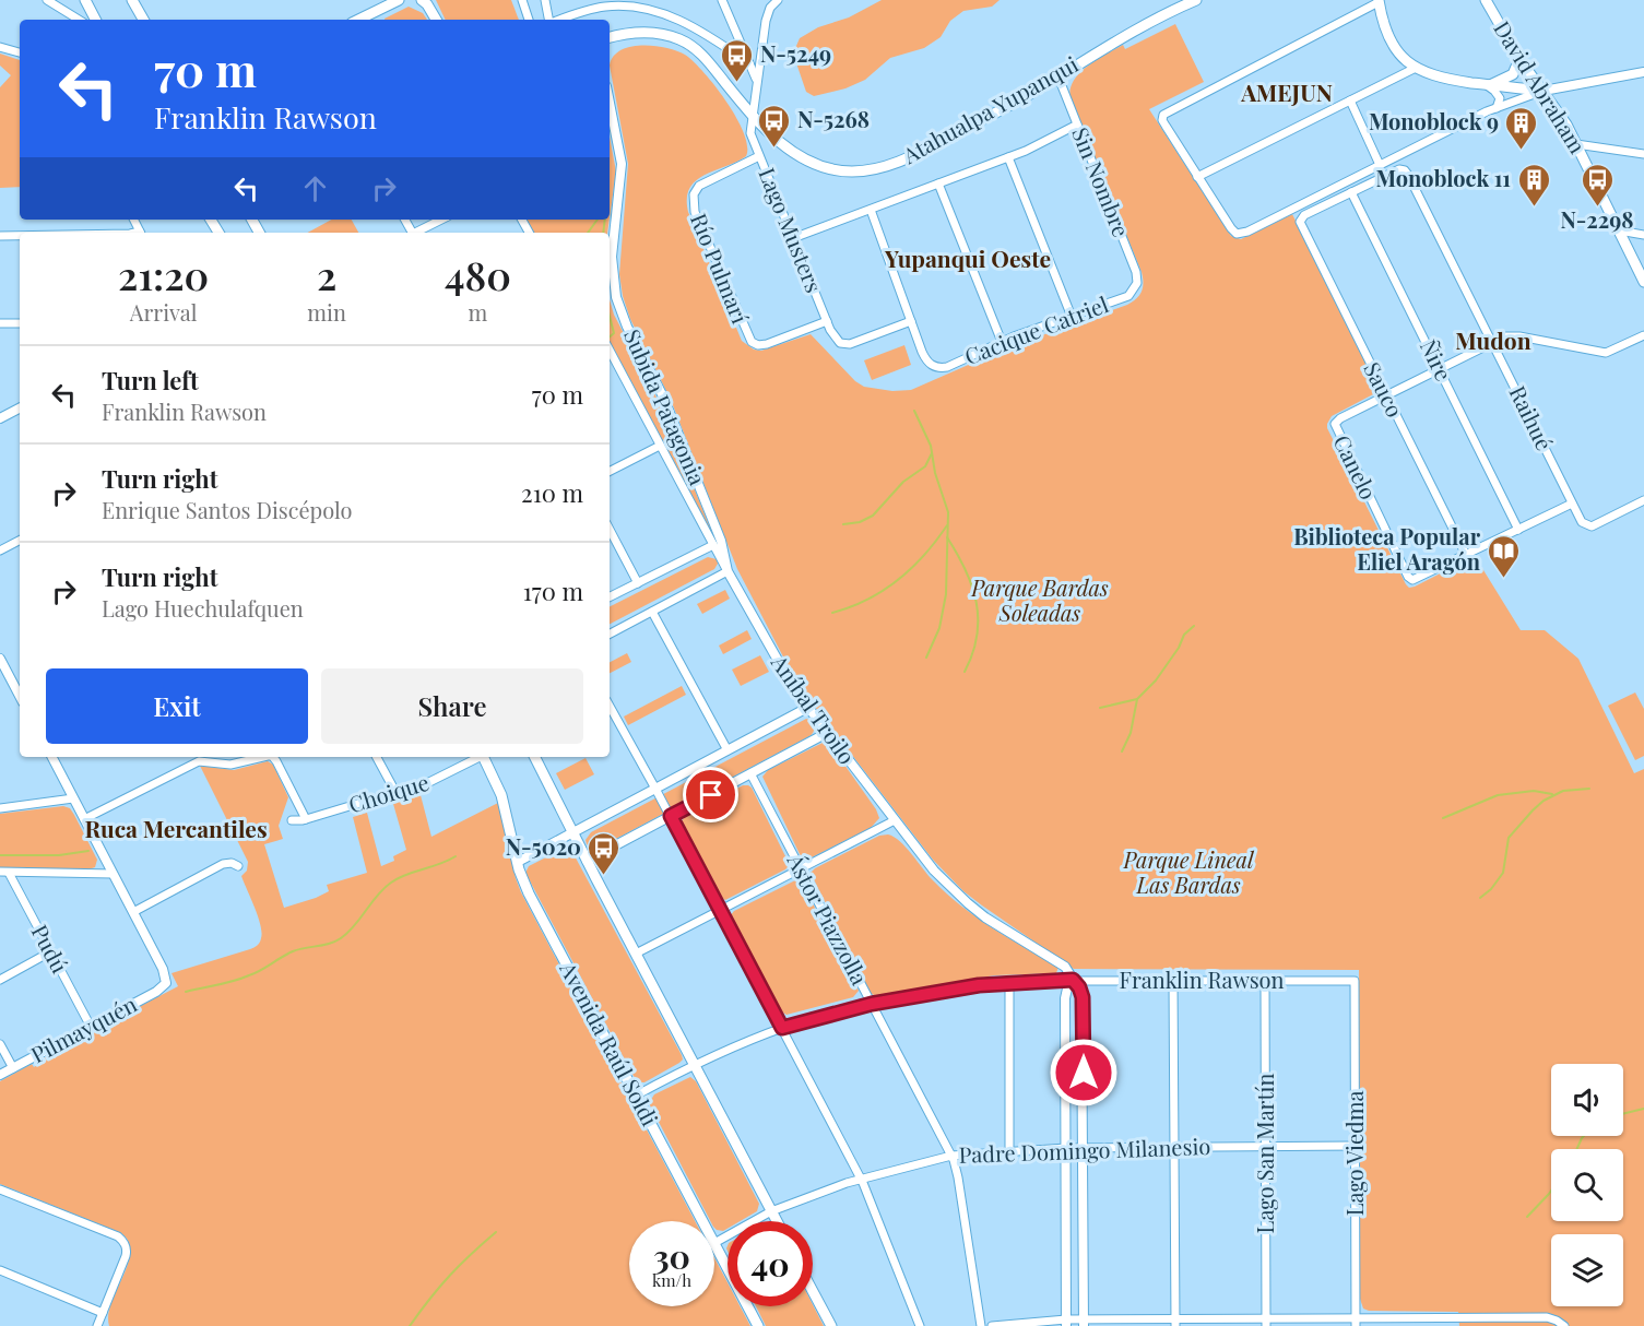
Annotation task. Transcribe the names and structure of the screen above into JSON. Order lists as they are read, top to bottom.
{
  "streets": {
    "main road": ["David Abraham", "Atahualpa Yupanqui", "Avenida Raúl Soldi"],
    "street": [
      "Sin Nombre",
      "Lago Musters",
      "Río Pulmarí",
      "Cacique Catriel",
      "Ñire",
      "Sauco",
      "Subida Patagonia",
      "Raihué",
      "Canelo",
      "Aníbal Troilo",
      "Choique",
      "Ástor Piazzolla",
      "Pudú",
      "Franklin Rawson",
      "Pilmayquén",
      "Padre Domingo Milanesio",
      "Lago San Martín",
      "Lago Viedma"
    ]
  },
  "crossings": [
    ["Atahualpa Yupanqui", "Sin Nombre"],
    ["Atahualpa Yupanqui", "Lago Musters"],
    ["Sin Nombre", "Cacique Catriel"],
    ["Lago Musters", "Río Pulmarí"],
    ["Lago Musters", "Cacique Catriel"],
    ["Ñire", "Sauco"],
    ["Ñire", "Raihué"],
    ["Sauco", "Raihué"],
    ["Sauco", "Canelo"],
    ["Subida Patagonia", "Aníbal Troilo"],
    ["Aníbal Troilo", "Franklin Rawson"],
    ["Ástor Piazzolla", "Franklin Rawson"],
    ["Ástor Piazzolla", "Padre Domingo Milanesio"],
    ["Pudú", "Pilmayquén"],
    ["Franklin Rawson", "Avenida Raúl Soldi"],
    ["Franklin Rawson", "Lago San Martín"],
    ["Franklin Rawson", "Lago Viedma"],
    ["Avenida Raúl Soldi", "Padre Domingo Milanesio"],
    ["Padre Domingo Milanesio", "Lago San Martín"],
    ["Padre Domingo Milanesio", "Lago Viedma"]
  ],
  "districts": [
    "AMEJUN",
    "Yupanqui Oeste",
    "Mudon",
    "Ruca Mercantiles"
  ],
  "parks": ["Parque Bardas Soleadas", "Parque Lineal Las Bardas"],
  "places": {
    "bus stop": [
      "N-5249",
      "N-5268",
      "N-2298",
      "N-5020"
    ],
    "building": ["Monoblock 9", "Monoblock 11"],
    "library": ["Biblioteca Popular Eliel Aragón"]
  },
  "page": {
    "turn": ["70 m", "Franklin Rawson"],
    "eta": [
      "21:20",
      "Arrival",
      "2",
      "min",
      "480",
      "m"
    ],
    "list": [
      {
        "name": "Turn left",
        "note": "Franklin Rawson",
        "value": "70 m"
      },
      {
        "name": "Turn right",
        "note": "Enrique Santos Discépolo",
        "value": "210 m"
      },
      {
        "name": "Turn right",
        "note": "Lago Huechulafquen",
        "value": "170 m"
      }
    ],
    "buttons": ["Exit", "Share"],
    "speed": "30 km/h",
    "limit": "40"
  }
}
